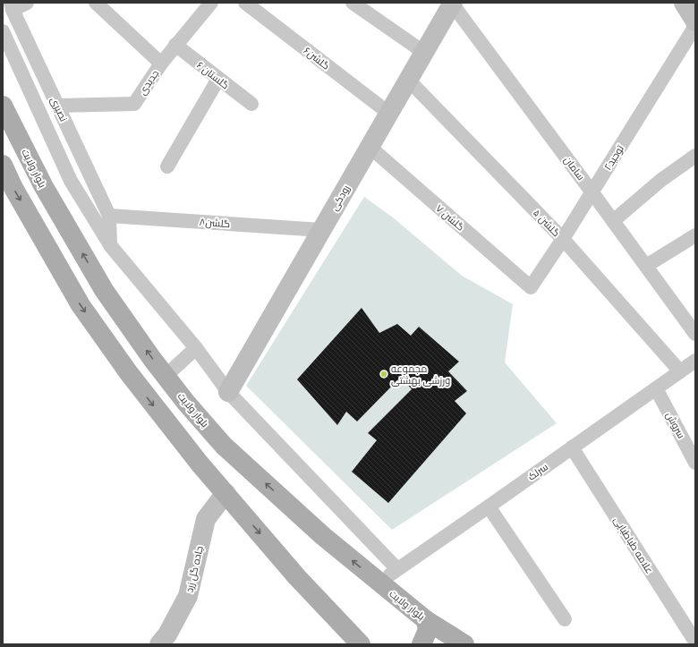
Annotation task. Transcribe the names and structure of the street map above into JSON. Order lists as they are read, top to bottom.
{
  "streets": {
    "main road": ["بلوار ولایت"],
    "street": [
      "گلشن۶",
      "گلستان ۶",
      "جدیدی",
      "نصیری",
      "توحید۲",
      "سامان",
      "رودکی",
      "گلشن ۷",
      "گلشن۸",
      "گلشن ۵",
      "سروش",
      "سرلک",
      "علامه طباطبایی",
      "جاده گل زرد"
    ]
  },
  "crossings": [
    ["گلشن۶", "رودکی"],
    ["گلستان ۶", "جدیدی"],
    ["جدیدی", "نصیری"],
    ["نصیری", "گلشن۸"],
    ["توحید۲", "سامان"],
    ["توحید۲", "گلشن ۷"],
    ["توحید۲", "گلشن ۵"],
    ["بلوار ولایت", "سرلک"],
    ["سامان", "رودکی"],
    ["رودکی", "گلشن ۷"],
    ["رودکی", "گلشن۸"],
    ["رودکی", "گلشن ۵"],
    ["گلشن ۵", "سرلک"],
    ["سروش", "سرلک"],
    ["سرلک", "علامه طباطبایی"]
  ],
  "places": ["مجموعه ورزشی بهشتی"]
}
